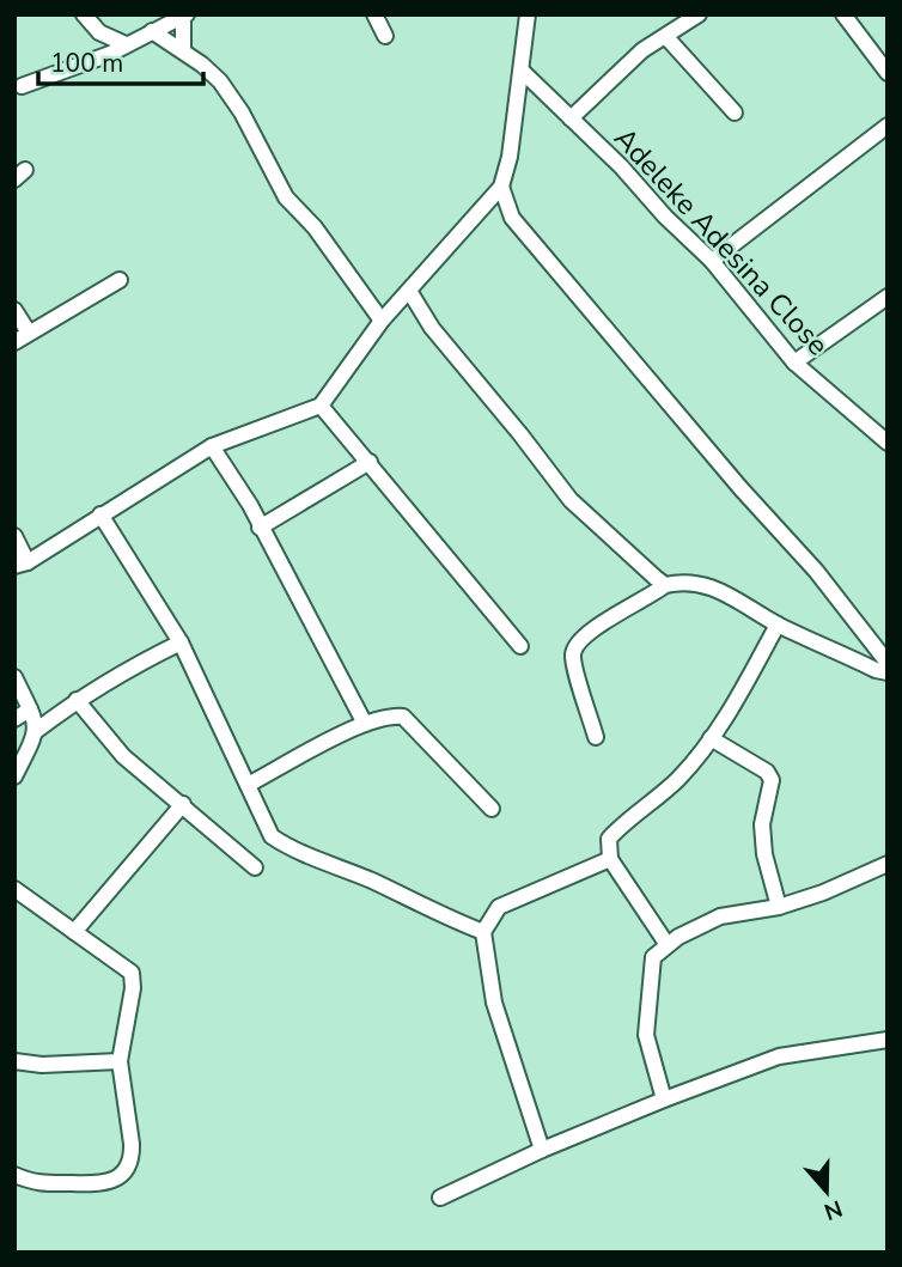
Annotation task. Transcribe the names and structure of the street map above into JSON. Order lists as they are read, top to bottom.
{
  "streets": {
    "street": ["Adeleke Adesina Close"]
  },
  "scale_bar": "100 m",
  "north": "bottom"
}
